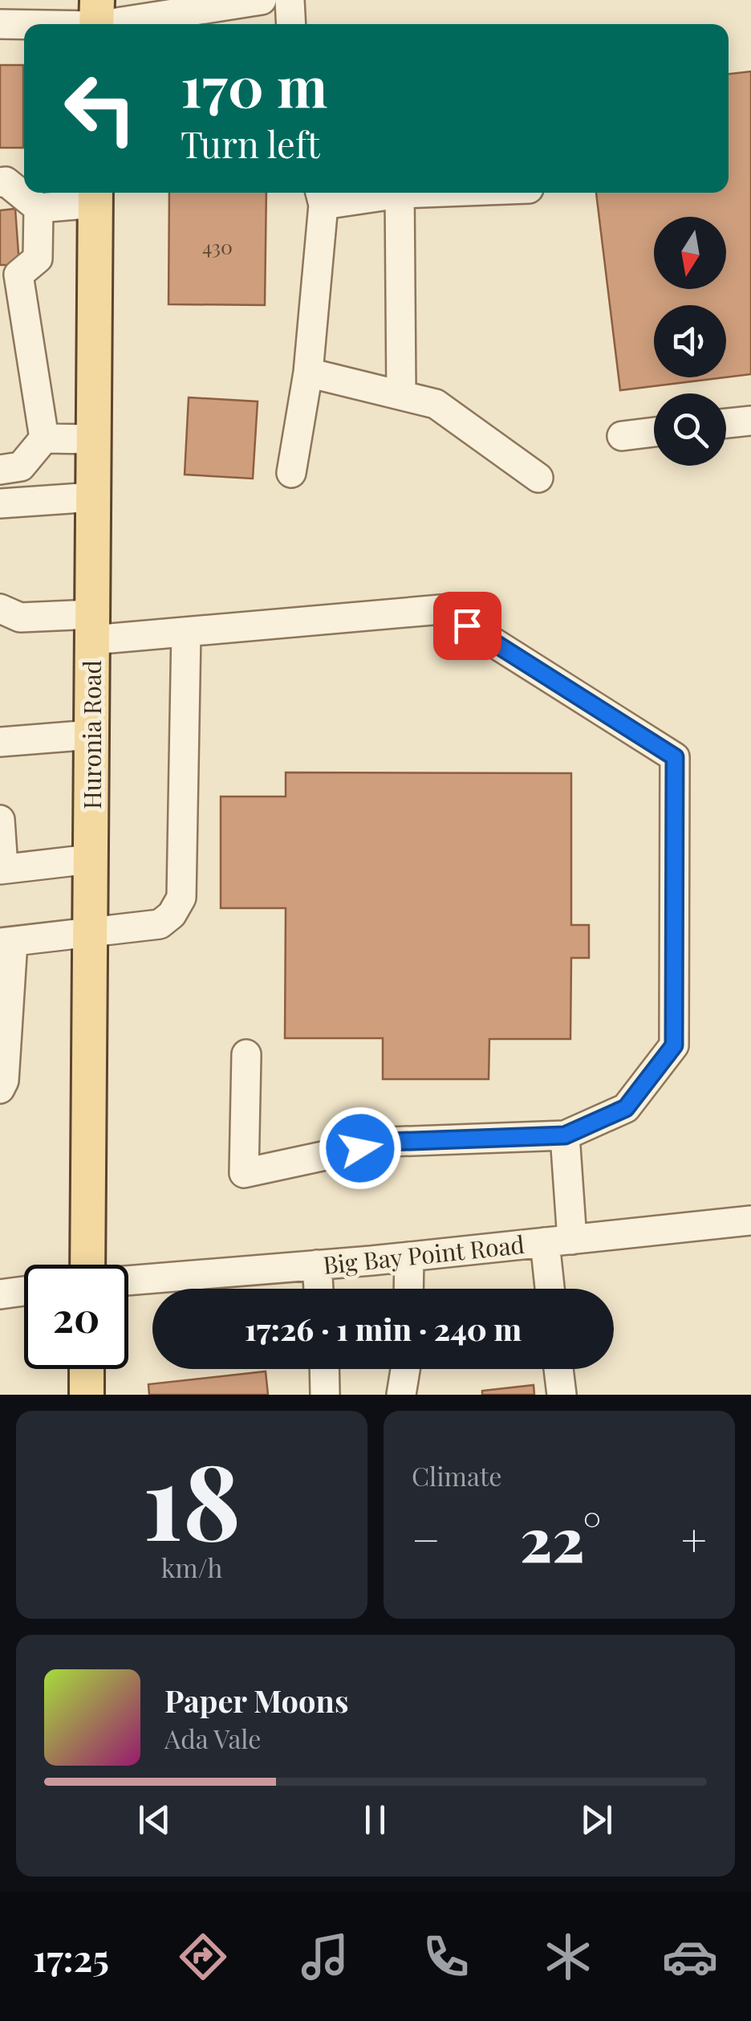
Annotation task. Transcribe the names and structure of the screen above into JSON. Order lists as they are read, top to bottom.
{
  "streets": {
    "main road": ["Huronia Road"],
    "street": ["Big Bay Point Road"]
  },
  "house_numbers": ["430"],
  "north": "bottom",
  "page": {
    "turn": ["170 m", "Turn left"],
    "limit": "20",
    "trip": "17:26 · 1 min · 240 m",
    "tile": [
      ["18", "km/h"],
      "Climate"
    ],
    "heat": ["−", "22°", "+"],
    "song": ["Paper Moons", "Ada Vale"],
    "tabs": "17:25"
  }
}
